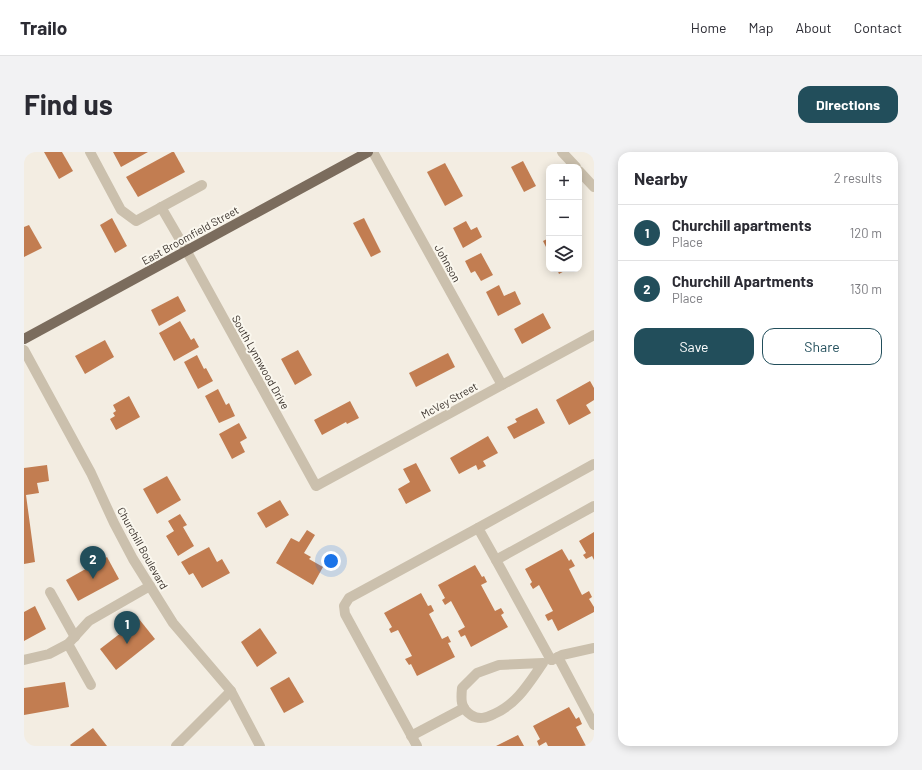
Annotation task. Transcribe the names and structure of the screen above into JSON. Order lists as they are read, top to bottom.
{
  "streets": {
    "main road": ["East Broomfield Street"],
    "street": [
      "Johnson",
      "South Lynnwood Drive",
      "McVey Street",
      "Churchill Boulevard"
    ]
  },
  "crossings": [
    ["East Broomfield Street", "South Lynnwood Drive"],
    ["Johnson", "McVey Street"],
    ["South Lynnwood Drive", "McVey Street"]
  ],
  "page": {
    "header": "Trailo",
    "nav": [
      "Home",
      "Map",
      "About",
      "Contact"
    ],
    "buttons": [
      "Directions",
      ["Save", "Share"]
    ],
    "title": "Find us",
    "heading": ["Nearby", "2 results"],
    "map_buttons": ["+", "−"],
    "list": [
      {
        "mark": "1",
        "name": "Churchill apartments",
        "note": "Place",
        "value": "120 m"
      },
      {
        "mark": "2",
        "name": "Churchill Apartments",
        "note": "Place",
        "value": "130 m"
      }
    ],
    "pins": ["2", "1"]
  }
}
